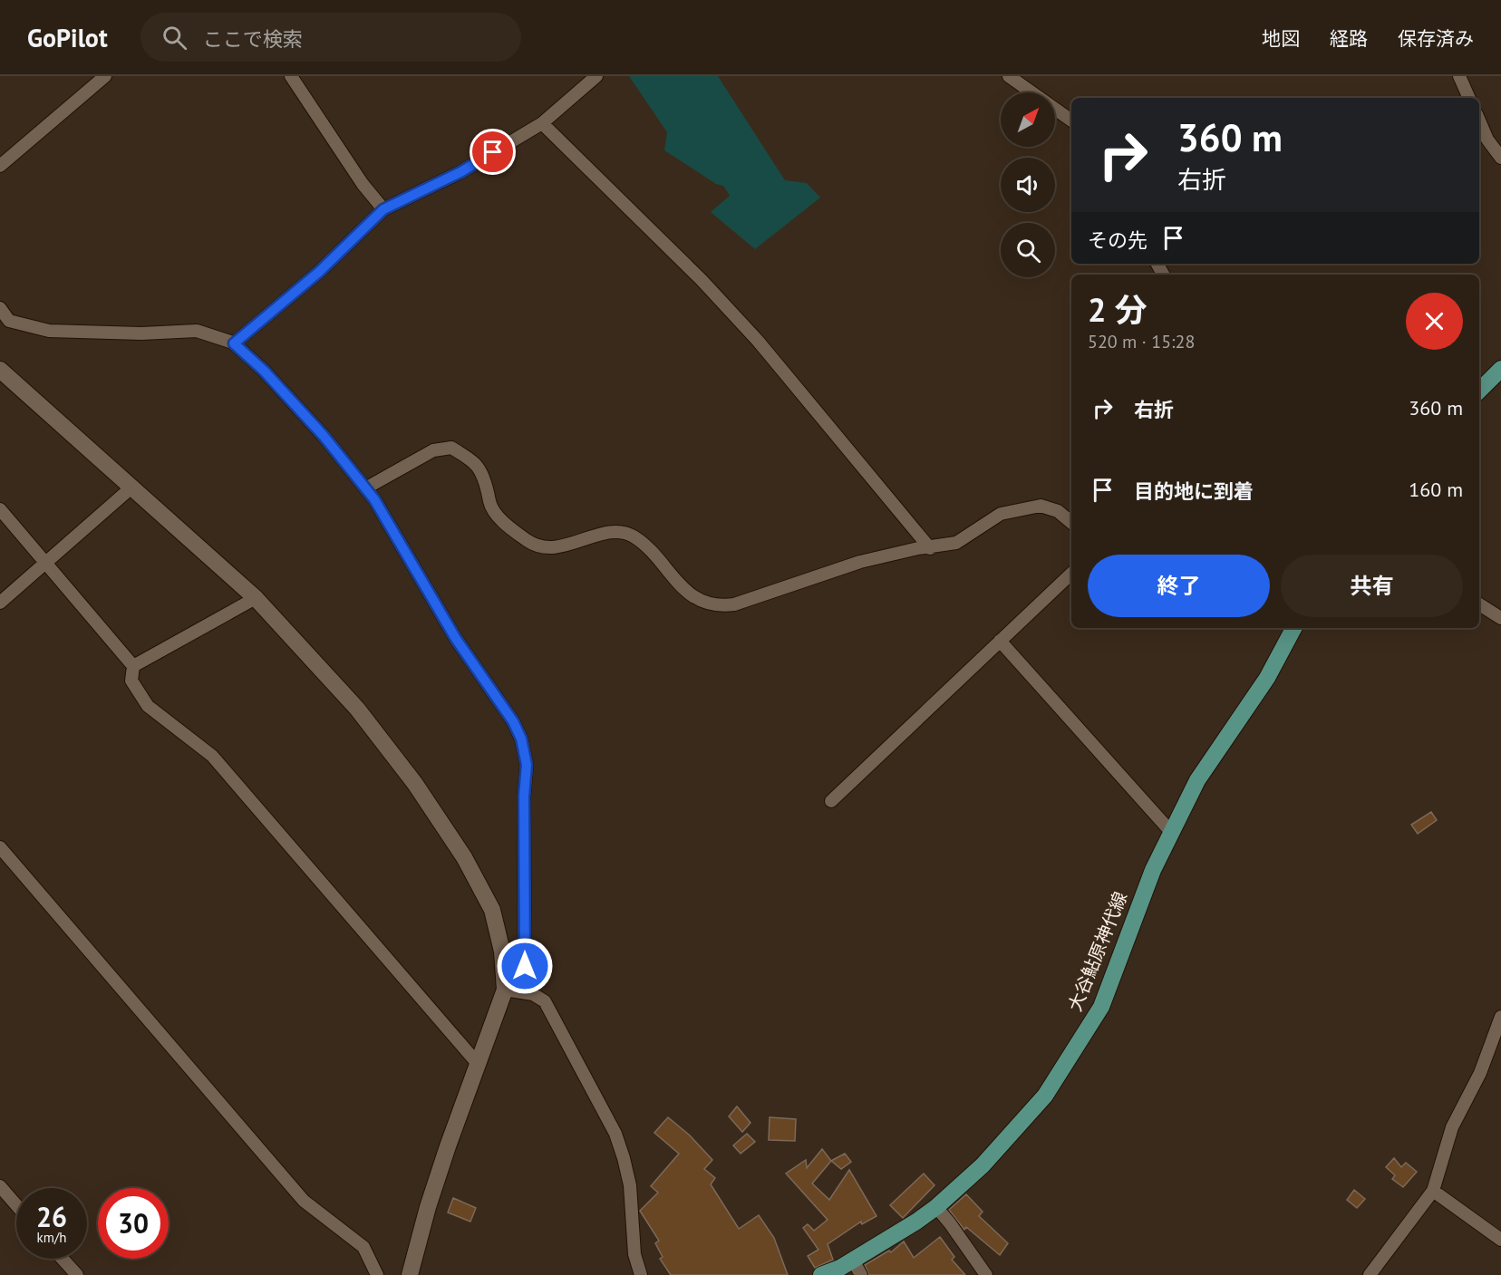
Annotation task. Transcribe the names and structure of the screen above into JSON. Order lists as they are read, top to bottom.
{
  "streets": {
    "main road": ["大谷鮎原神代線"]
  },
  "north": "top right",
  "page": {
    "header": "GoPilot",
    "search": "ここで検索",
    "nav": ["地図", "経路", "保存済み"],
    "turn": ["360 m", "右折"],
    "then": "その先",
    "heading": ["2 分", "520 m · 15:28"],
    "list": [
      {
        "name": "右折",
        "value": "360 m"
      },
      {
        "name": "目的地に到着",
        "value": "160 m"
      }
    ],
    "buttons": ["終了", "共有"],
    "speed": "26 km/h",
    "limit": "30"
  }
}
